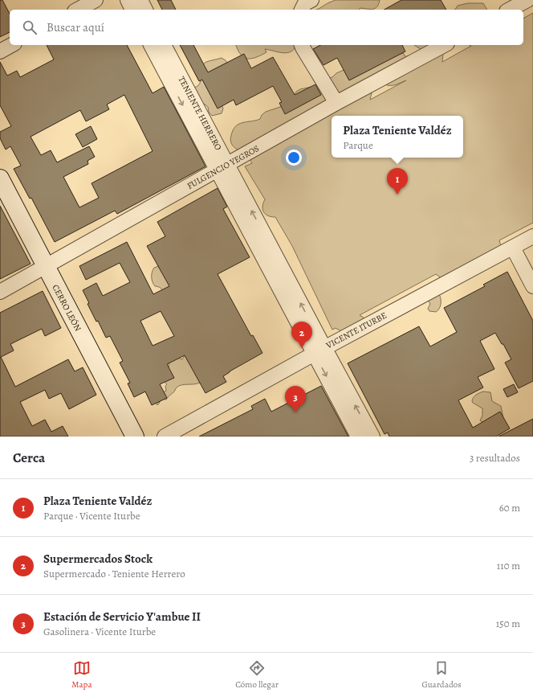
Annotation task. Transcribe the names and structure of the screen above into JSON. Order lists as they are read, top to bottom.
{
  "streets": {
    "street": [
      "TENIENTE HERRERO",
      "FULGENCIO YEGROS",
      "CERRO LEÓN",
      "VICENTE ITURBE"
    ]
  },
  "crossings": [
    ["TENIENTE HERRERO", "FULGENCIO YEGROS"],
    ["TENIENTE HERRERO", "VICENTE ITURBE"],
    ["FULGENCIO YEGROS", "CERRO LEÓN"]
  ],
  "page": {
    "search": "Buscar aquí",
    "popup": ["Plaza Teniente Valdéz", "Parque"],
    "pins": ["1", "2", "3"],
    "heading": ["Cerca", "3 resultados"],
    "list": [
      {
        "mark": "1",
        "name": "Plaza Teniente Valdéz",
        "note": "Parque · Vicente Iturbe",
        "value": "60 m"
      },
      {
        "mark": "2",
        "name": "Supermercados Stock",
        "note": "Supermercado · Teniente Herrero",
        "value": "110 m"
      },
      {
        "mark": "3",
        "name": "Estación de Servicio Y'ambue II",
        "note": "Gasolinera · Vicente Iturbe",
        "value": "150 m"
      }
    ],
    "nav": ["Mapa", "Cómo llegar", "Guardados"]
  }
}
